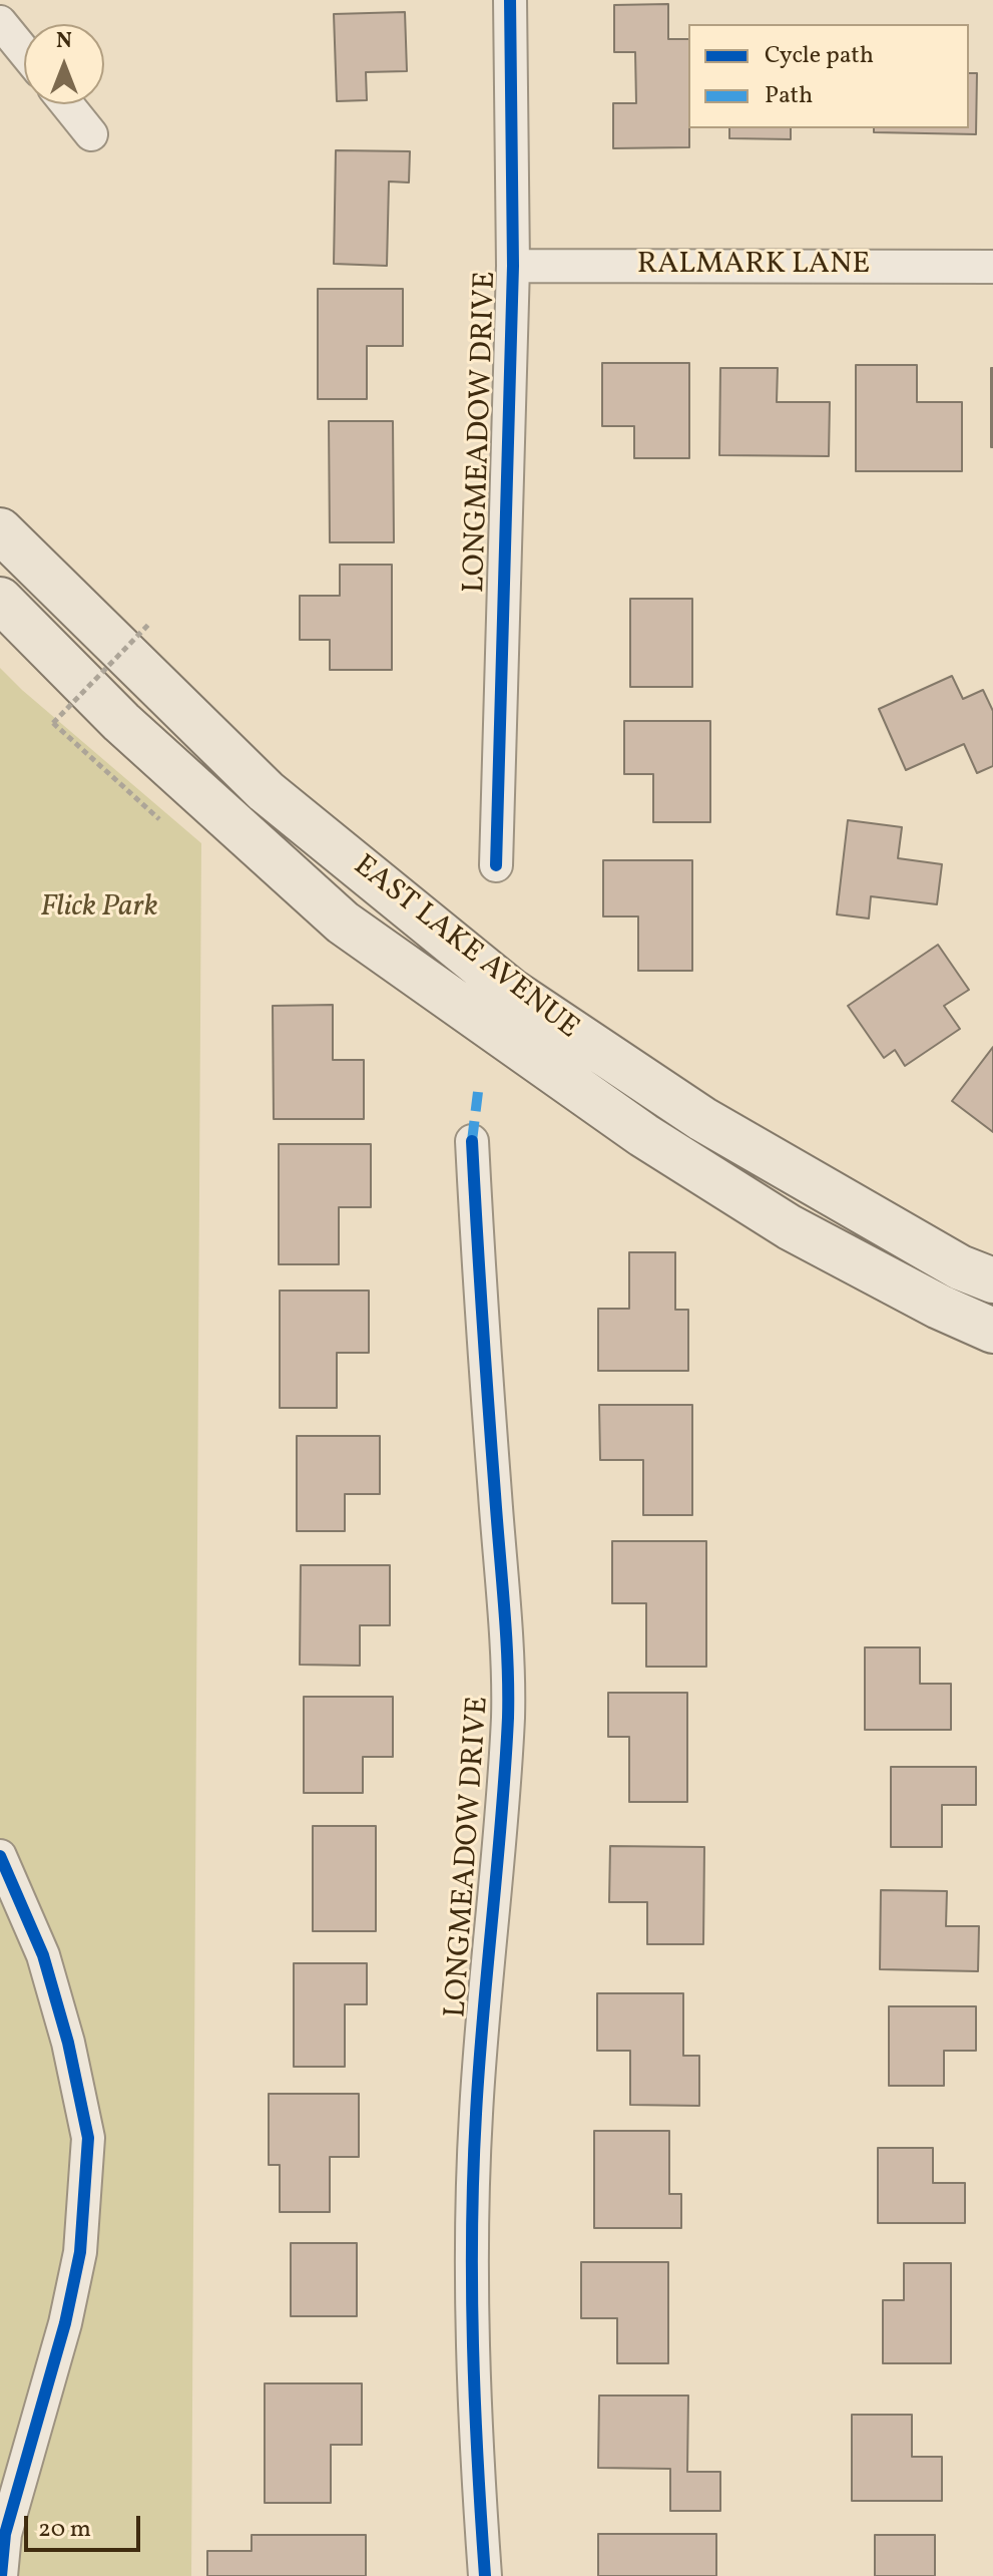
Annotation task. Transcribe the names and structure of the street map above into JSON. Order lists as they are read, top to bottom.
{
  "streets": {
    "main road": ["EAST LAKE AVENUE"],
    "street": ["RALMARK LANE", "LONGMEADOW DRIVE"]
  },
  "crossings": [
    ["RALMARK LANE", "LONGMEADOW DRIVE"]
  ],
  "parks": ["Flick Park"],
  "legend": ["Cycle path", "Path"],
  "scale_bar": "20 m",
  "north": "top"
}
